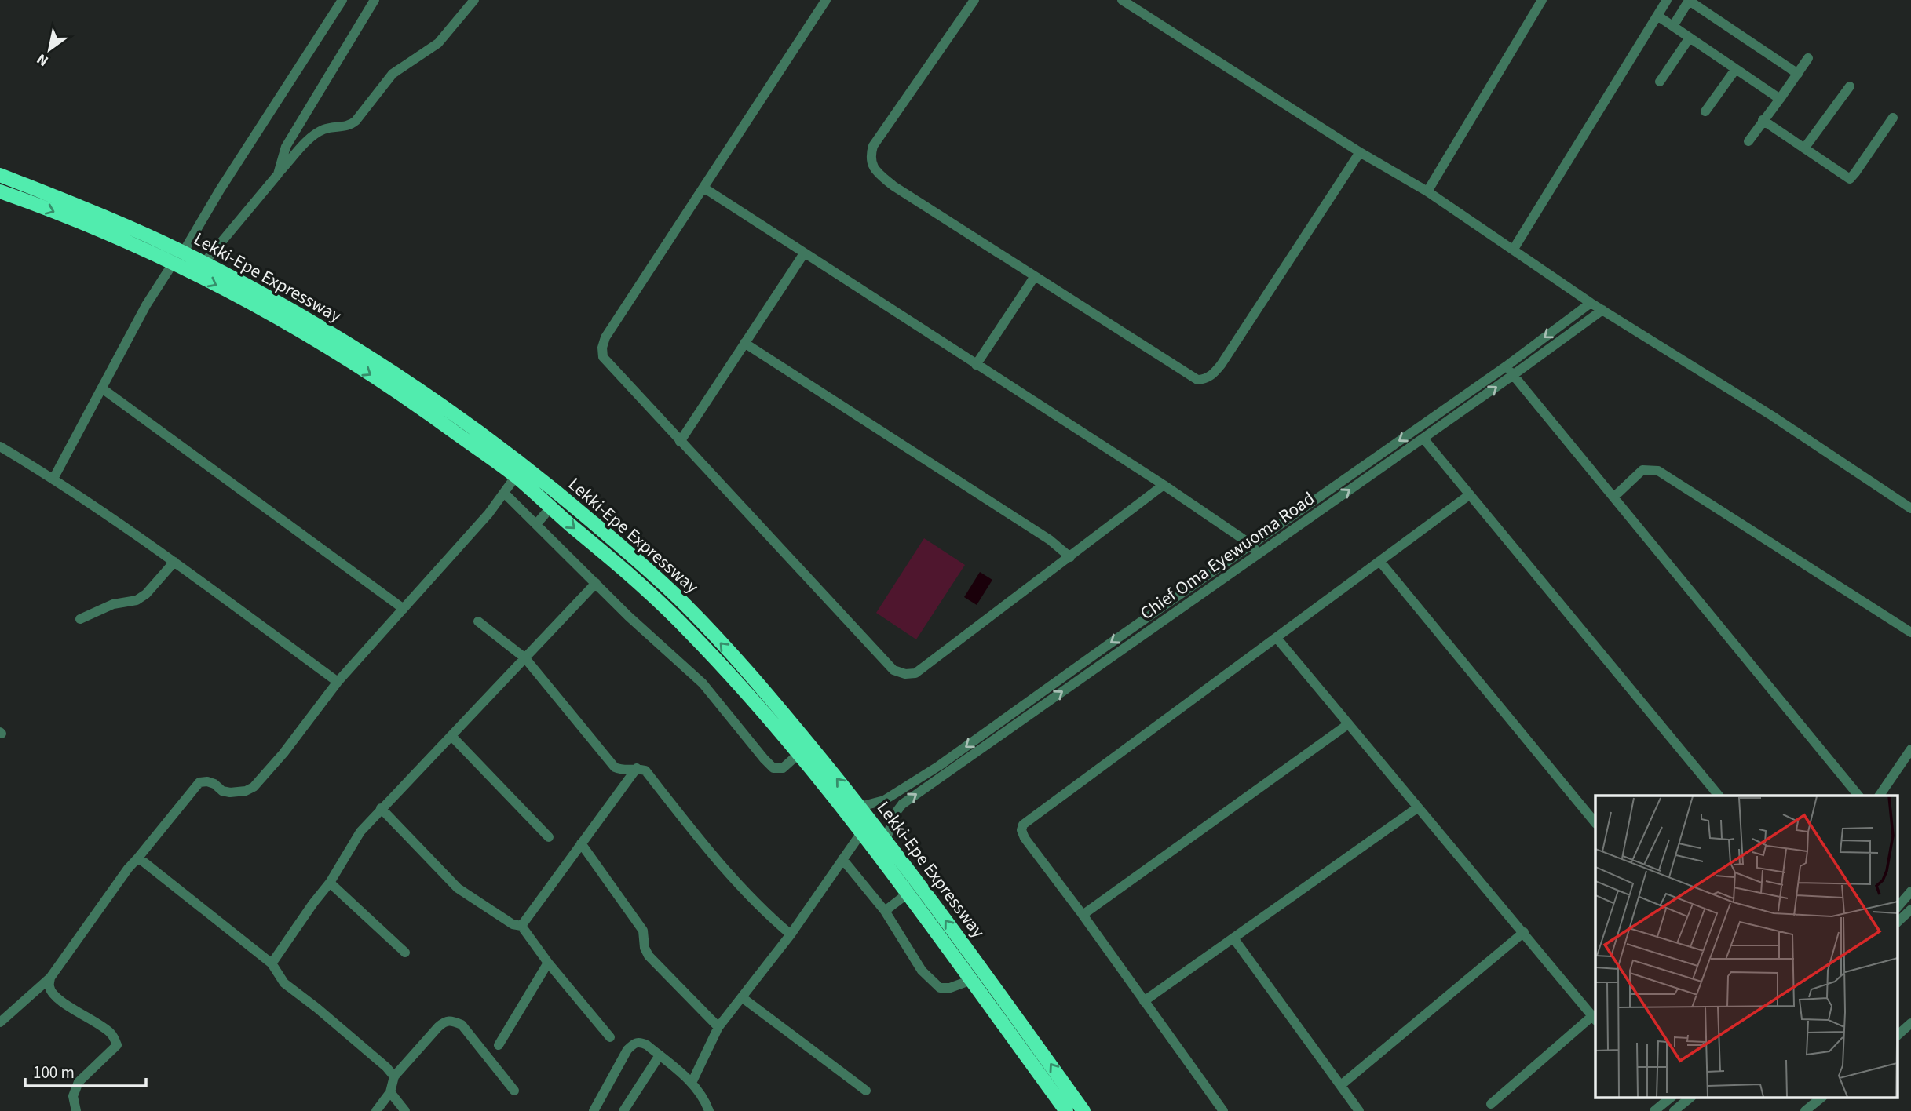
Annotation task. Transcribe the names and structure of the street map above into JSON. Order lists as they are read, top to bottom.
{
  "streets": {
    "highway": ["Lekki-Epe Expressway"],
    "street": ["Chief Oma Eyewuoma Road"]
  },
  "crossings": [
    ["Lekki-Epe Expressway", "Chief Oma Eyewuoma Road"]
  ],
  "scale_bar": "100 m",
  "north": "bottom left"
}
